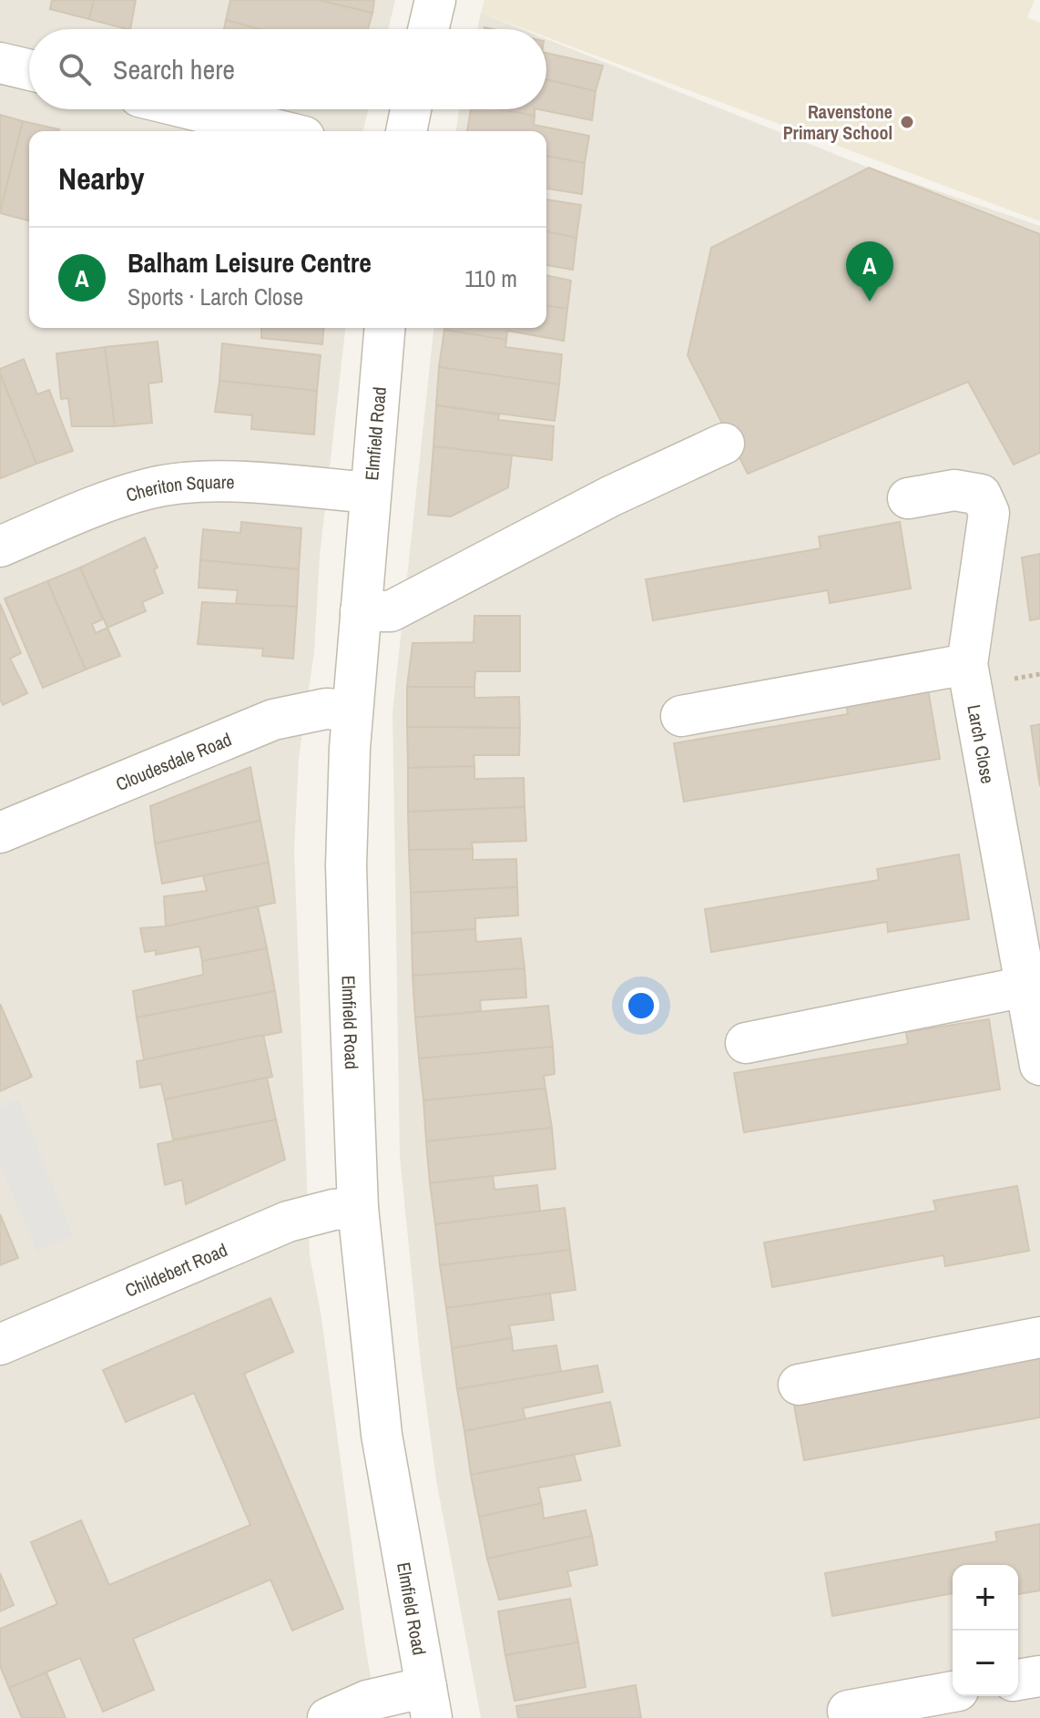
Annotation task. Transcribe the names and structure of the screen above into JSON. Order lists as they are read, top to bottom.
{
  "streets": {
    "street": [
      "Elmfield Road",
      "Cheriton Square",
      "Larch Close",
      "Cloudesdale Road",
      "Childebert Road"
    ]
  },
  "crossings": [
    ["Elmfield Road", "Cheriton Square"],
    ["Elmfield Road", "Cloudesdale Road"],
    ["Elmfield Road", "Childebert Road"]
  ],
  "places": ["Ravenstone Primary School"],
  "page": {
    "search": "Search here",
    "heading": "Nearby",
    "list": [
      {
        "mark": "A",
        "name": "Balham Leisure Centre",
        "note": "Sports · Larch Close",
        "value": "110 m"
      }
    ],
    "pins": "A",
    "map_buttons": ["+", "−"]
  }
}
